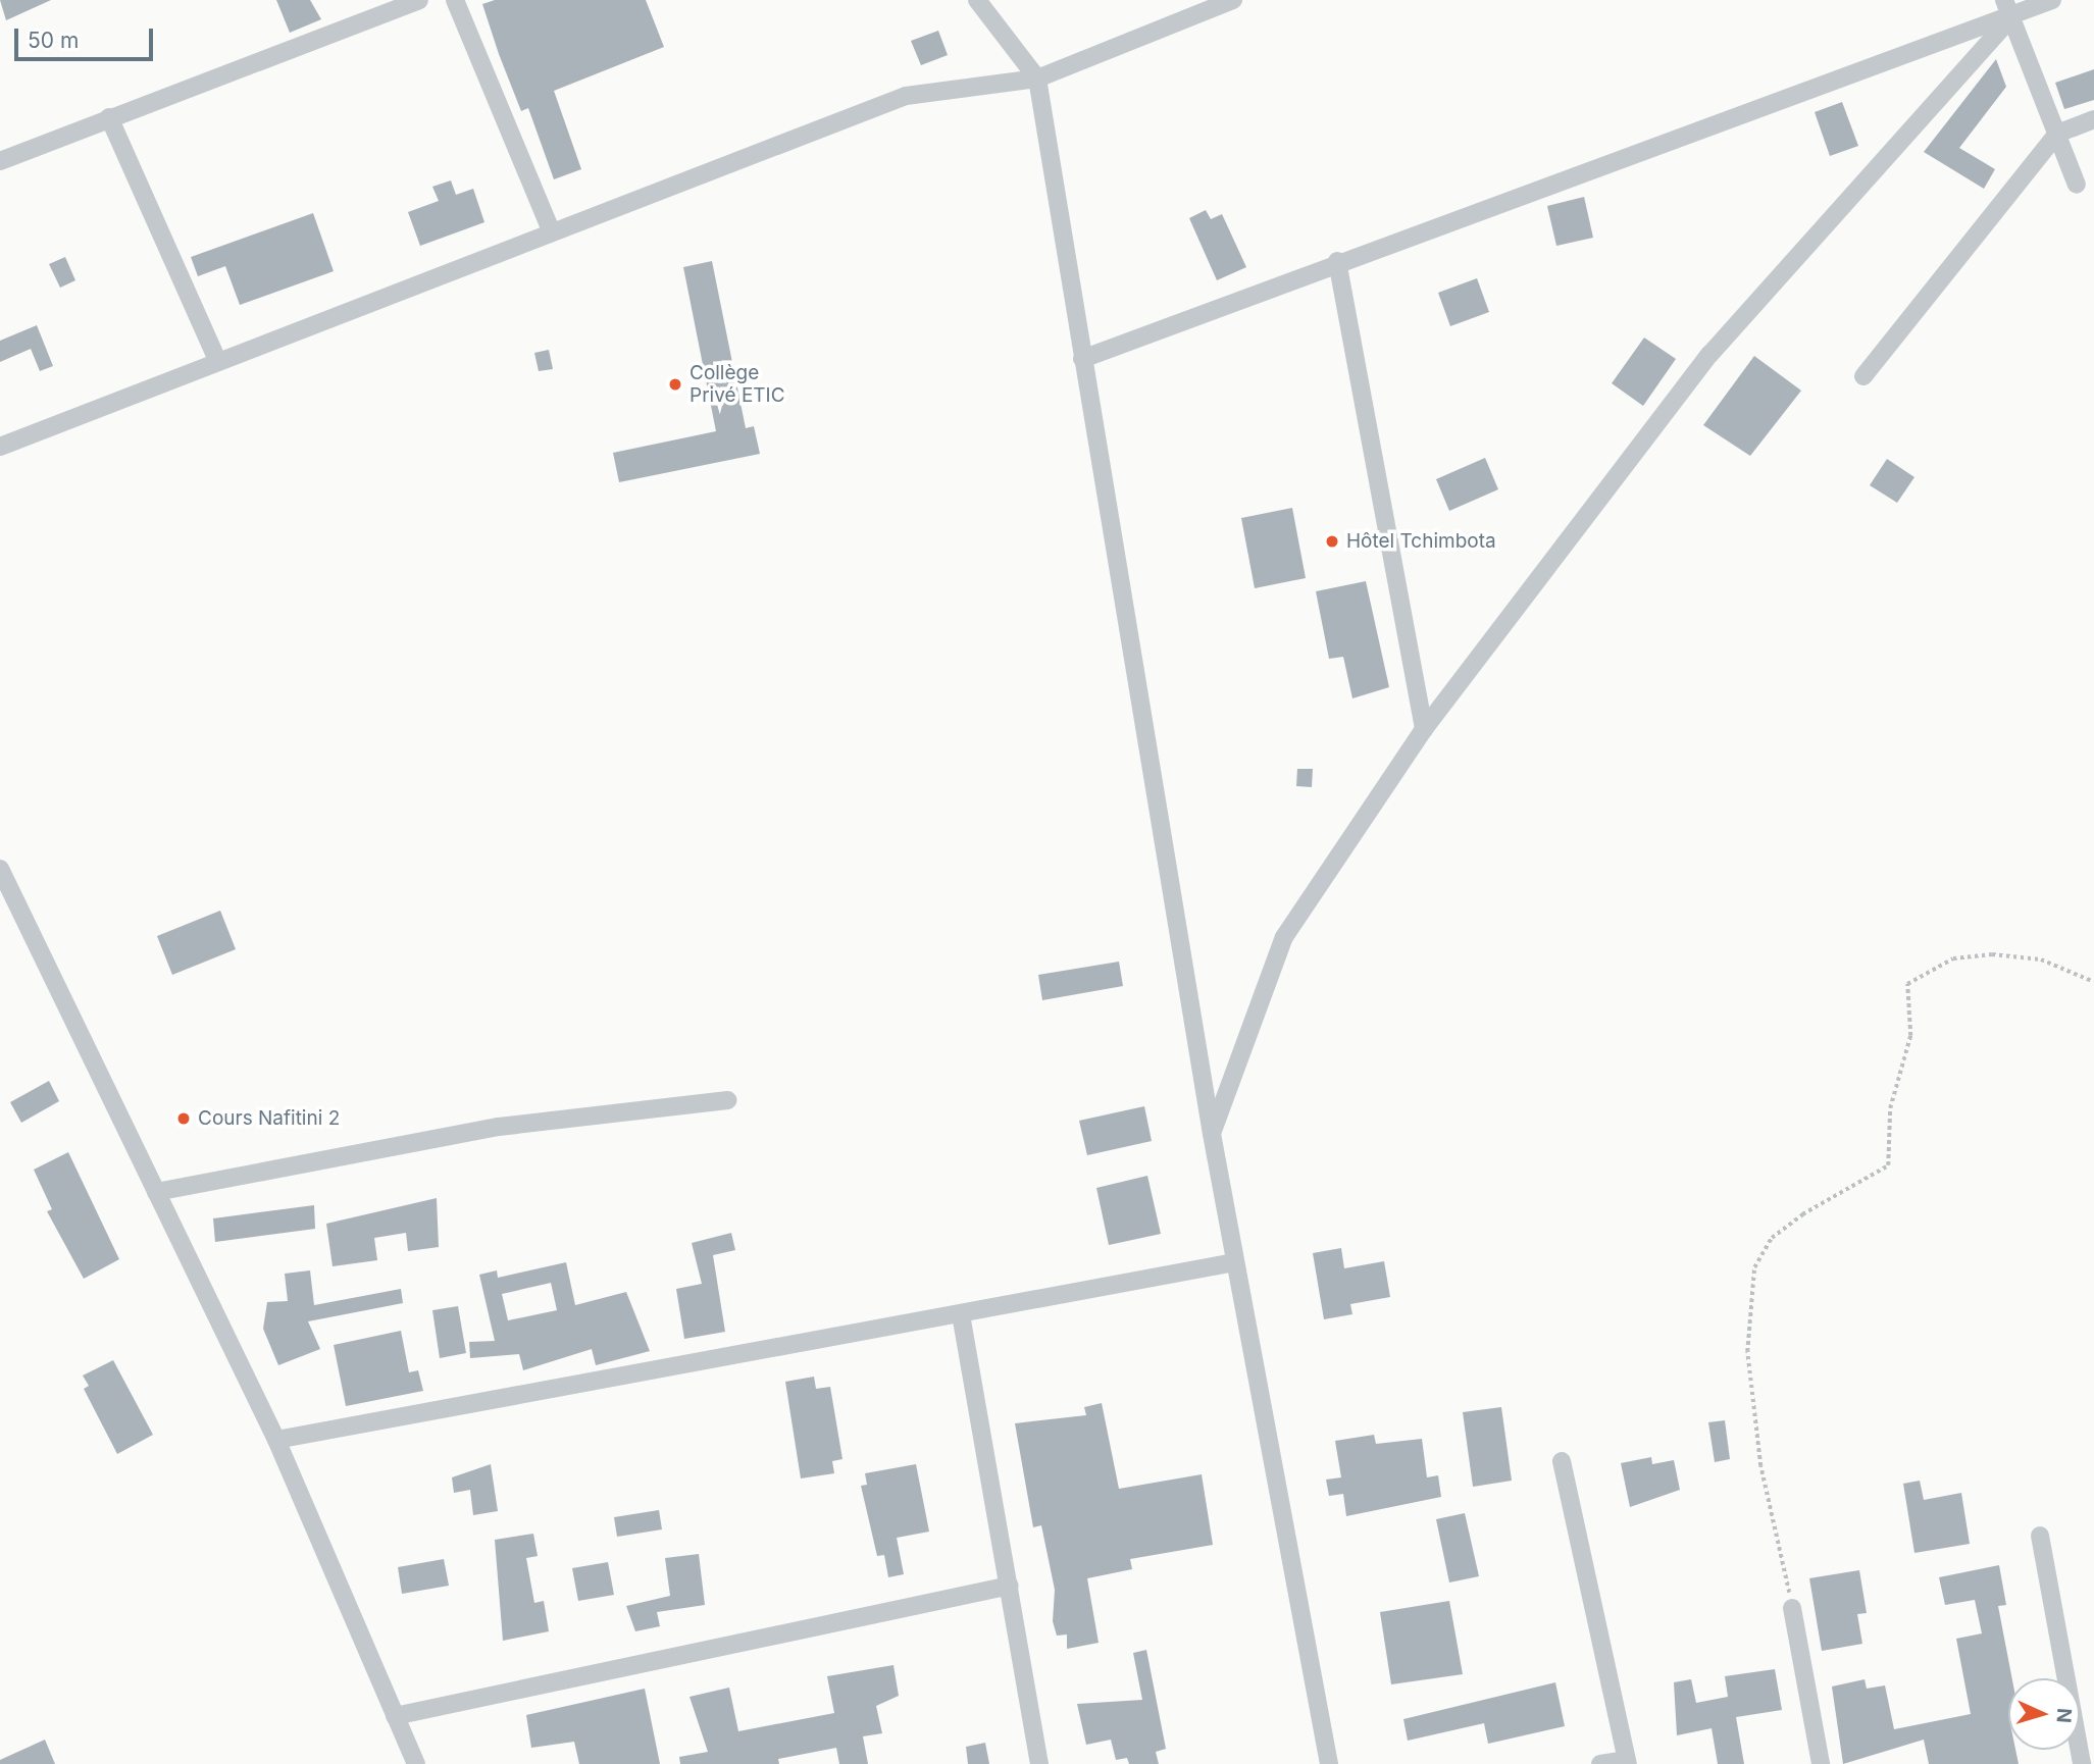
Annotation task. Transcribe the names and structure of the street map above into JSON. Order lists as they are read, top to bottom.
{
  "places": ["Collège Privé ETIC", "Hôtel Tchimbota", "Cours Nafitini 2"],
  "scale_bar": "50 m",
  "north": "right"
}
